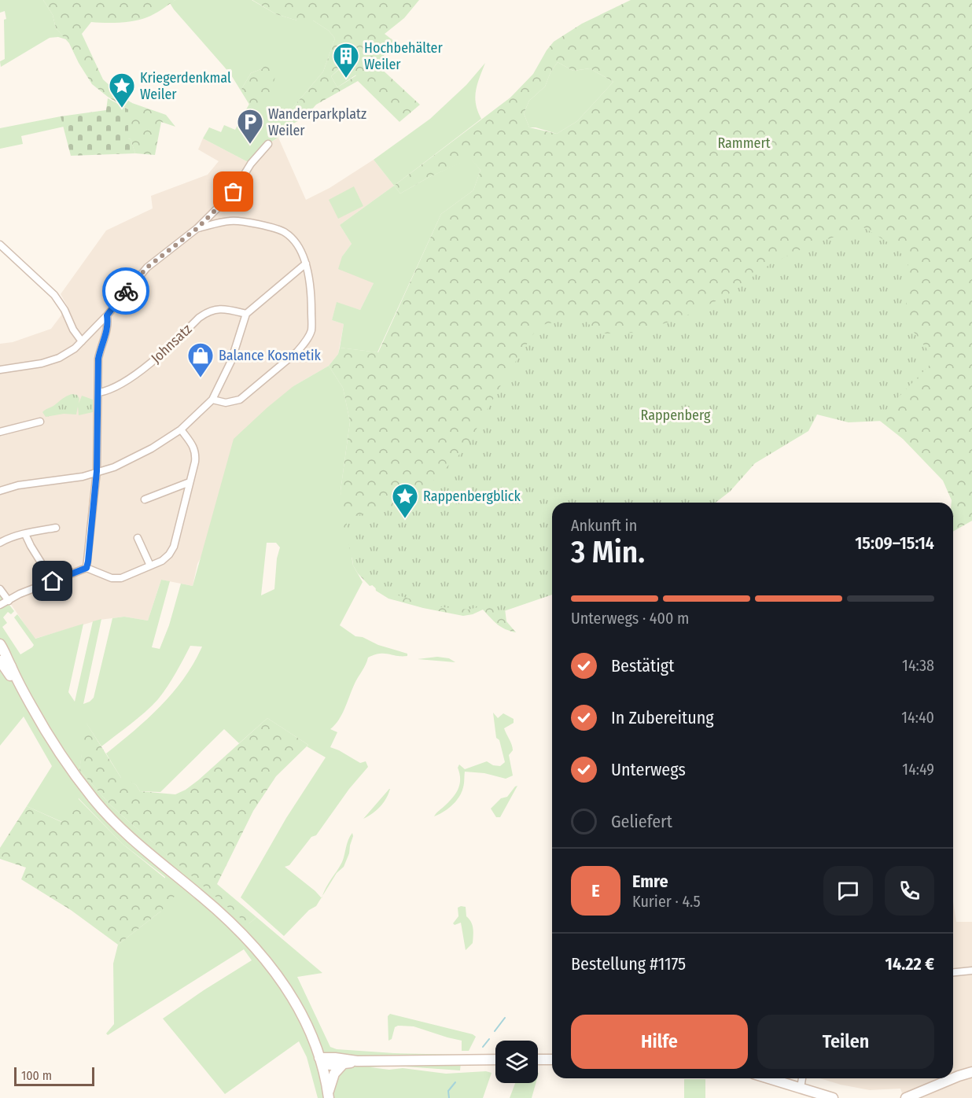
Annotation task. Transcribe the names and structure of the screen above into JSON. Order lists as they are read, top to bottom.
{
  "streets": {
    "street": ["Johnsatz"]
  },
  "parks": ["Rammert", "Rappenberg"],
  "places": {
    "building": ["Hochbehälter Weiler"],
    "place": ["Kriegerdenkmal Weiler", "Rappenbergblick"],
    "parking": ["Wanderparkplatz Weiler"],
    "shop": ["Balance Kosmetik"]
  },
  "scale_bar": "100 m",
  "page": {
    "heading": ["3 Min.", "Ankunft in", "15:09–15:14"],
    "panel": [
      "Emre",
      "Kurier · 4.5",
      "Bestellung #1175",
      "14.22 €"
    ],
    "bar": "Unterwegs · 400 m",
    "list": [
      ["Bestätigt", "14:38"],
      ["In Zubereitung", "14:40"],
      ["Unterwegs", "14:49"],
      "Geliefert"
    ],
    "round": "E",
    "buttons": ["Hilfe", "Teilen"],
    "scale": "100 m"
  }
}
